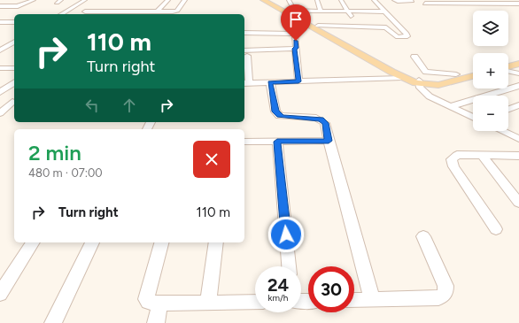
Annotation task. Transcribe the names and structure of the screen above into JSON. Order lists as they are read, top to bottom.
{
  "page": {
    "map_buttons": ["+", "−"],
    "turn": ["110 m", "Turn right"],
    "heading": ["2 min", "480 m · 07:00"],
    "list": [
      {
        "name": "Turn right",
        "value": "110 m"
      }
    ],
    "speed": "24 km/h",
    "limit": "30"
  }
}
